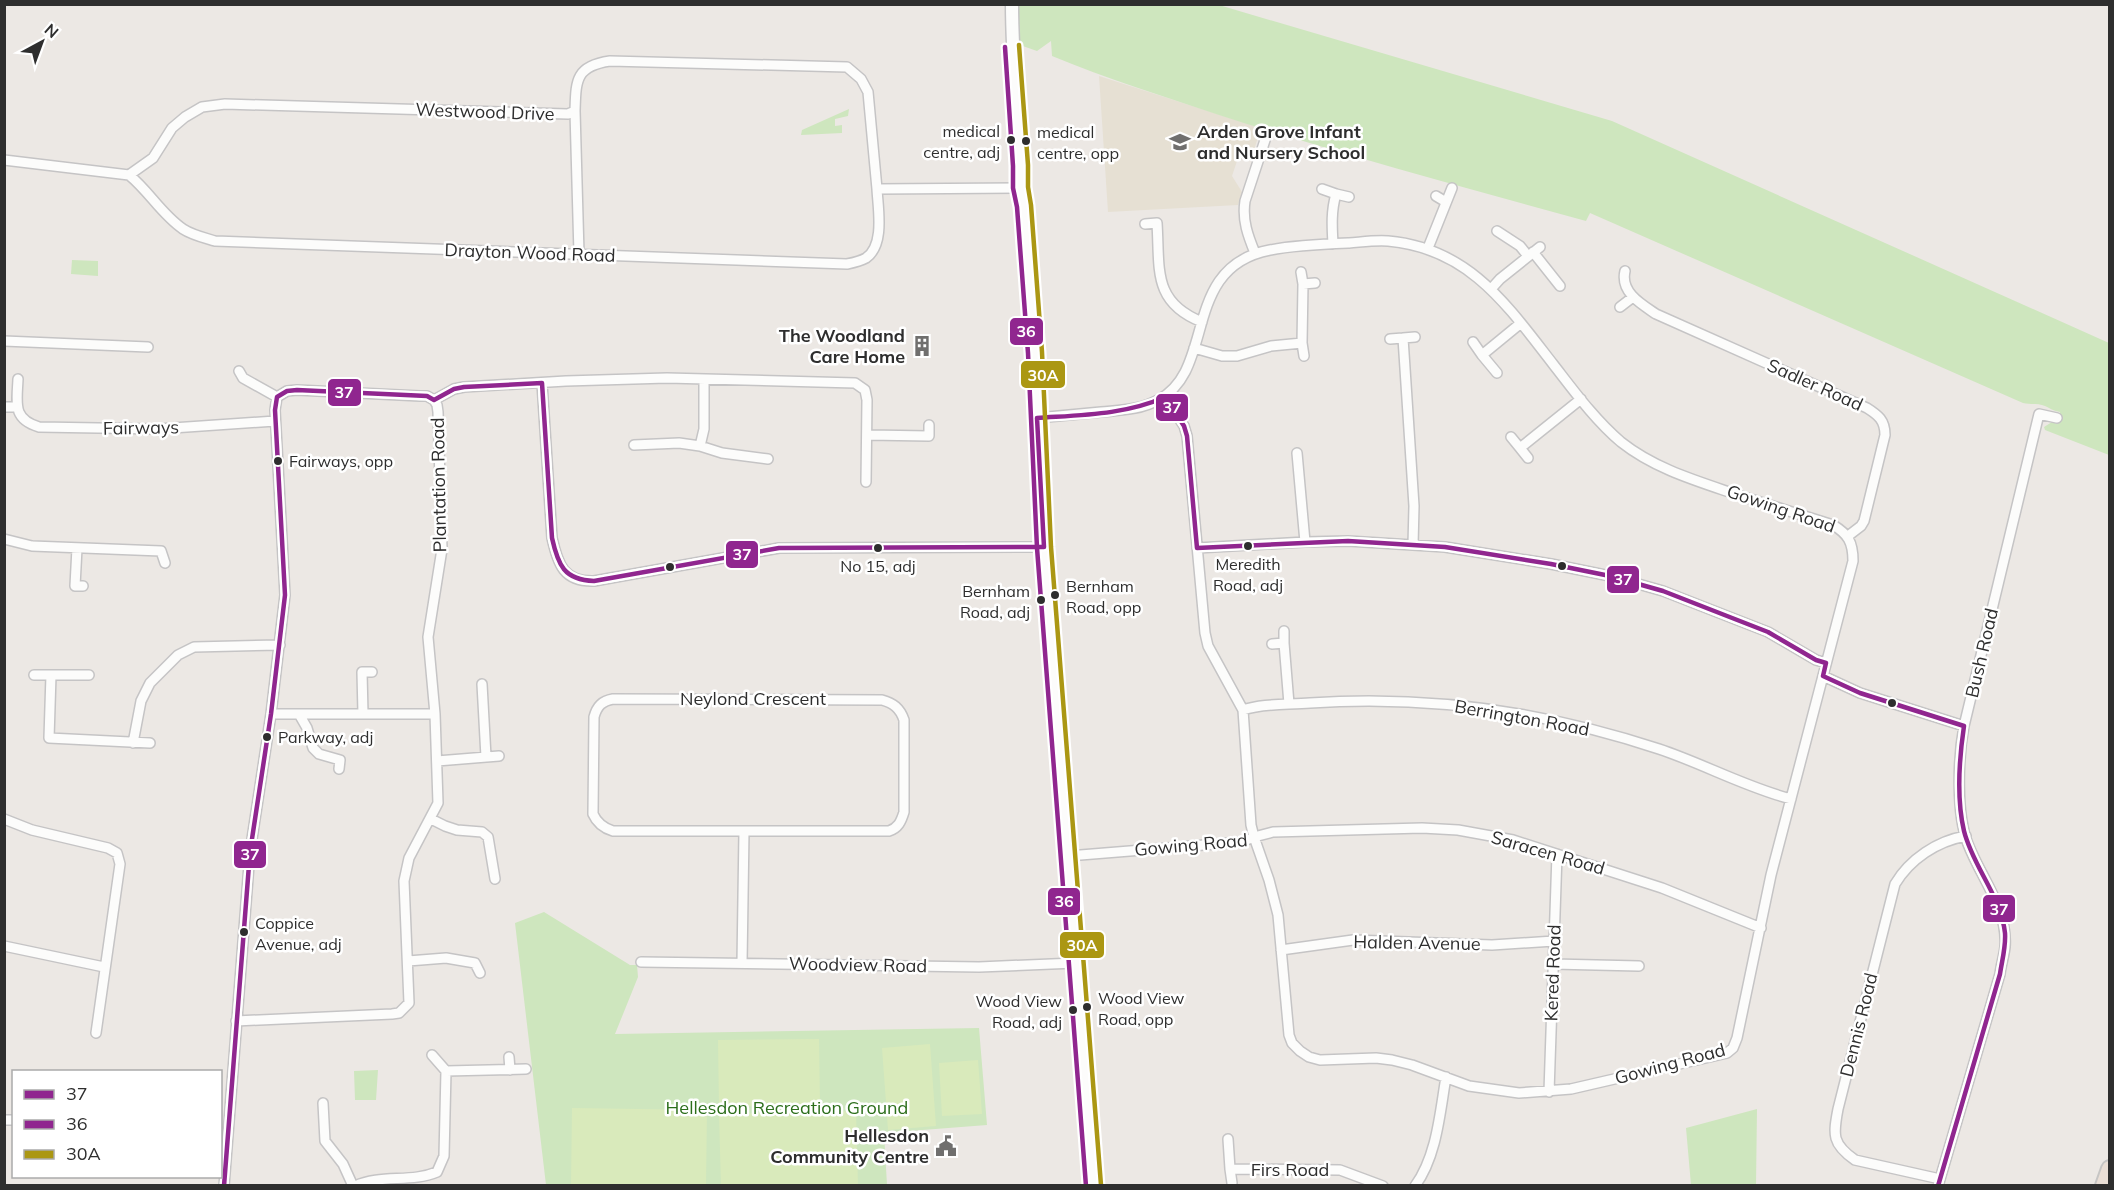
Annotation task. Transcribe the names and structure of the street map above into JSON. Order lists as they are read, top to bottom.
{
  "streets": {
    "street": [
      "Westwood Drive",
      "Drayton Wood Road",
      "Sadler Road",
      "Fairways",
      "Plantation Road",
      "Gowing Road",
      "Bush Road",
      "Neylond Crescent",
      "Berrington Road",
      "Saracen Road",
      "Halden Avenue",
      "Woodview Road",
      "Kered Road",
      "Dennis Road",
      "Firs Road"
    ]
  },
  "crossings": [
    ["Westwood Drive", "Drayton Wood Road"],
    ["Sadler Road", "Gowing Road"],
    ["Gowing Road", "Berrington Road"],
    ["Gowing Road", "Saracen Road"],
    ["Gowing Road", "Halden Avenue"],
    ["Gowing Road", "Kered Road"],
    ["Bush Road", "Dennis Road"],
    ["Saracen Road", "Kered Road"],
    ["Halden Avenue", "Kered Road"]
  ],
  "parks": ["Hellesdon Recreation Ground"],
  "places": {
    "other": [
      "medical centre, adj",
      "medical centre, opp",
      "Fairways, opp",
      "Meredith Road, adj",
      "No 15, adj",
      "Bernham Road, opp",
      "Bernham Road, adj",
      "Parkway, adj",
      "Coppice Avenue, adj",
      "Wood View Road, opp",
      "Wood View Road, adj"
    ],
    "school or university": ["Arden Grove Infant and Nursery School"],
    "building": ["The Woodland Care Home"],
    "public building": ["Hellesdon Community Centre"]
  },
  "lines": ["transit line 30A", "transit line 36", "transit line 37"],
  "legend": ["37", "36", "30A"],
  "north": "top right"
}
